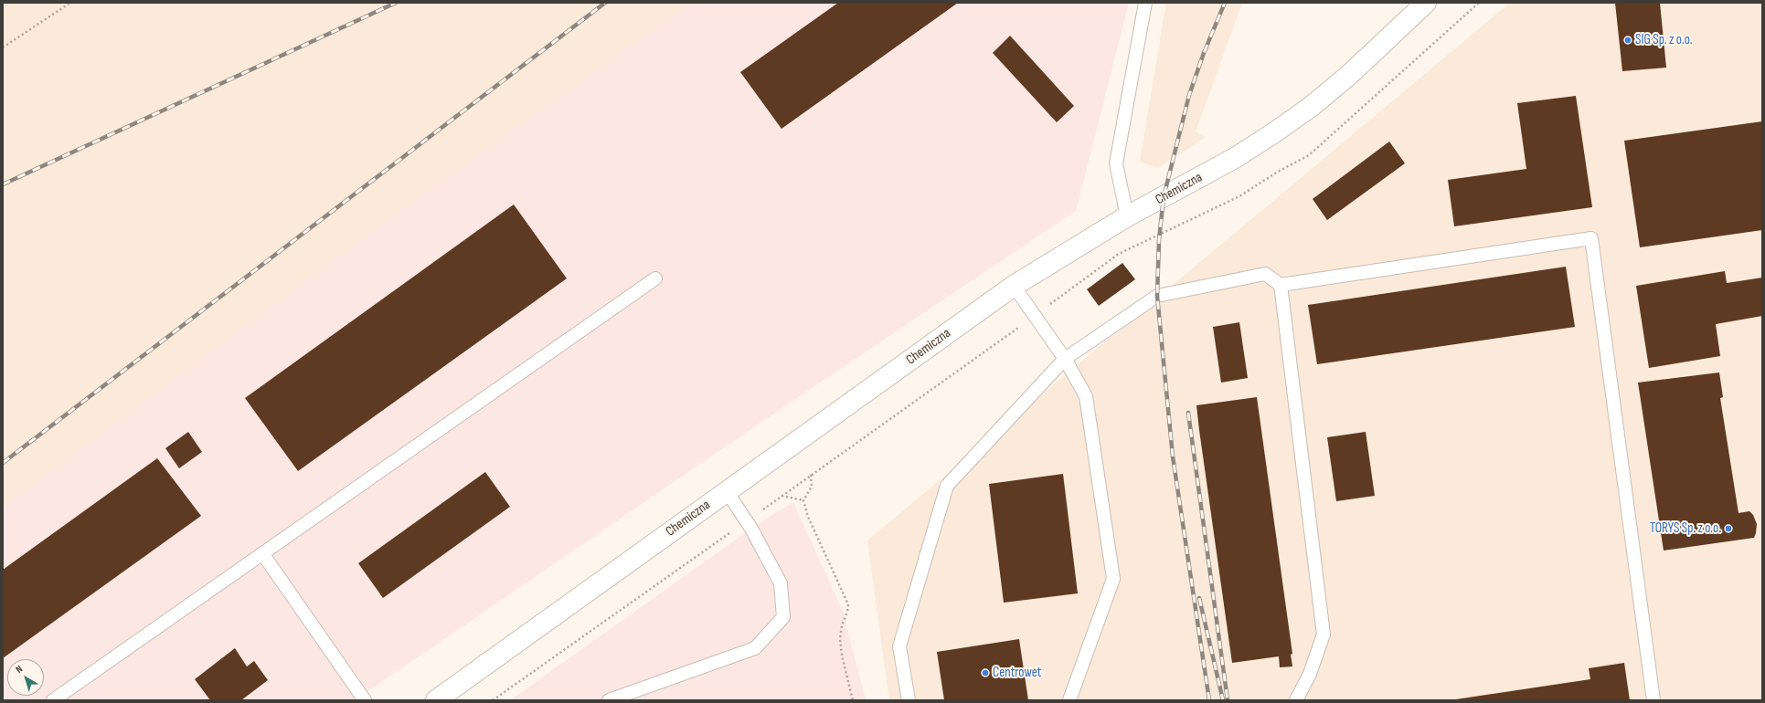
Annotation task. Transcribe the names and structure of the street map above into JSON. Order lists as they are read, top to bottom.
{
  "streets": {
    "street": ["Chemiczna"]
  },
  "places": ["SIG Sp. z o.o.", "TORYS Sp. z o.o.", "Centrowet"],
  "north": "top left"
}
